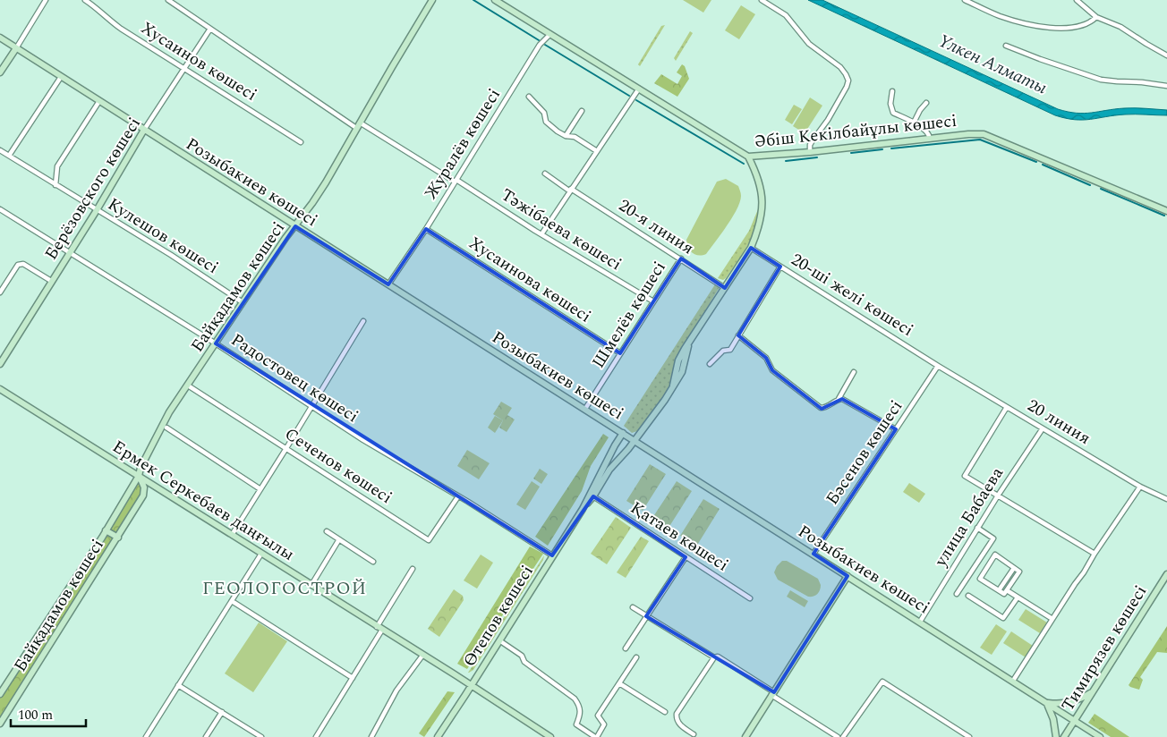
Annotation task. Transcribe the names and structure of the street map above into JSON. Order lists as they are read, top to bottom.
{
  "streets": {
    "street": [
      "Хусаинов көшесі",
      "Әбіш Кекілбайұлы көшесі",
      "Журалёв көшесі",
      "Розыбакиев көшесі",
      "Берёзовского көшесі",
      "20-я линия",
      "Тәжібаева көшесі",
      "Кулешов көшесі",
      "Хусаинова көшесі",
      "Байқадамов көшесі",
      "20-ші желі көшесі",
      "Шмелёв көшесі",
      "Радостовец көшесі",
      "20 линия",
      "Бәсенов көшесі",
      "Сеченов көшесі",
      "Ермек Серкебаев даңғылы",
      "улица Бабаева",
      "Қатаев көшесі",
      "Өтепов көшесі",
      "Тимирязев көшесі"
    ]
  },
  "crossings": [
    ["Хусаинов көшесі", "Берёзовского көшесі"],
    ["Әбіш Кекілбайұлы көшесі", "Журалёв көшесі"],
    ["Әбіш Кекілбайұлы көшесі", "Өтепов көшесі"],
    ["Журалёв көшесі", "Розыбакиев көшесі"],
    ["Журалёв көшесі", "Тәжібаева көшесі"],
    ["Журалёв көшесі", "Хусаинова көшесі"],
    ["Розыбакиев көшесі", "Берёзовского көшесі"],
    ["Розыбакиев көшесі", "Байқадамов көшесі"],
    ["Розыбакиев көшесі", "Шмелёв көшесі"],
    ["Розыбакиев көшесі", "Бәсенов көшесі"],
    ["Розыбакиев көшесі", "улица Бабаева"],
    ["Розыбакиев көшесі", "Өтепов көшесі"],
    ["Розыбакиев көшесі", "Тимирязев көшесі"],
    ["Берёзовского көшесі", "Тәжібаева көшесі"],
    ["Берёзовского көшесі", "Кулешов көшесі"],
    ["Берёзовского көшесі", "Радостовец көшесі"],
    ["20-я линия", "Шмелёв көшесі"],
    ["20-я линия", "Өтепов көшесі"],
    ["Тәжібаева көшесі", "Байқадамов көшесі"],
    ["Тәжібаева көшесі", "Шмелёв көшесі"],
    ["Кулешов көшесі", "Байқадамов көшесі"],
    ["Хусаинова көшесі", "Шмелёв көшесі"],
    ["Байқадамов көшесі", "Радостовец көшесі"],
    ["Байқадамов көшесі", "Сеченов көшесі"],
    ["Байқадамов көшесі", "Ермек Серкебаев даңғылы"],
    ["20-ші желі көшесі", "20 линия"],
    ["20-ші желі көшесі", "Бәсенов көшесі"],
    ["20-ші желі көшесі", "Өтепов көшесі"],
    ["Радостовец көшесі", "Сеченов көшесі"],
    ["Радостовец көшесі", "Өтепов көшесі"],
    ["20 линия", "Бәсенов көшесі"],
    ["20 линия", "улица Бабаева"],
    ["Ермек Серкебаев даңғылы", "Өтепов көшесі"],
    ["Қатаев көшесі", "Өтепов көшесі"]
  ],
  "districts": ["ГЕОЛОГОСТРОЙ"],
  "water": ["Үлкен Алматы"],
  "scale_bar": "100 m"
}
